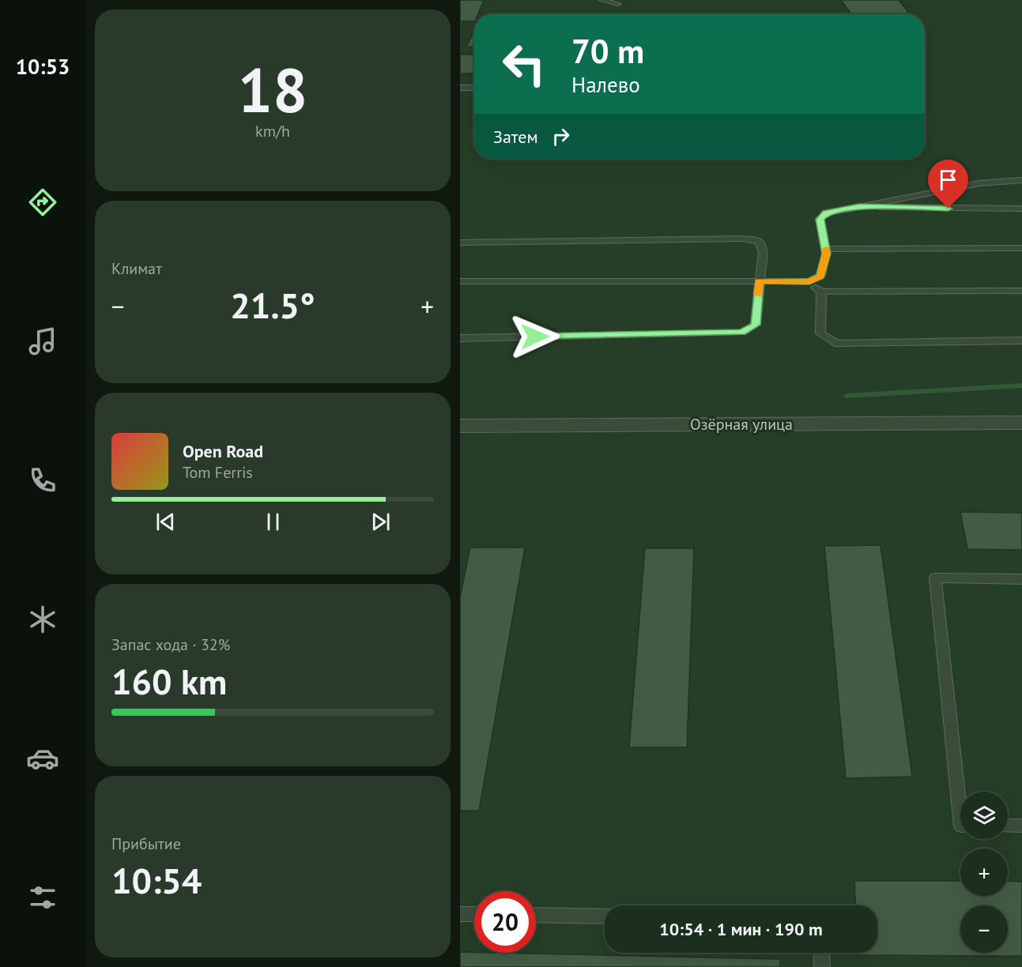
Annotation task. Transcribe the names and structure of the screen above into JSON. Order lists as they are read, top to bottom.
{
  "streets": {
    "street": ["Озёрная улица"]
  },
  "page": {
    "tabs": "10:53",
    "tile": [
      ["18", "km/h"],
      "Климат",
      ["Запас хода · 32%", "160 km"],
      ["Прибытие", "10:54"]
    ],
    "turn": ["70 m", "Налево"],
    "then": "Затем",
    "heat": ["−", "21.5°", "+"],
    "song": ["Open Road", "Tom Ferris"],
    "map_buttons": ["+", "−"],
    "limit": "20",
    "trip": "10:54 · 1 мин · 190 m"
  }
}
